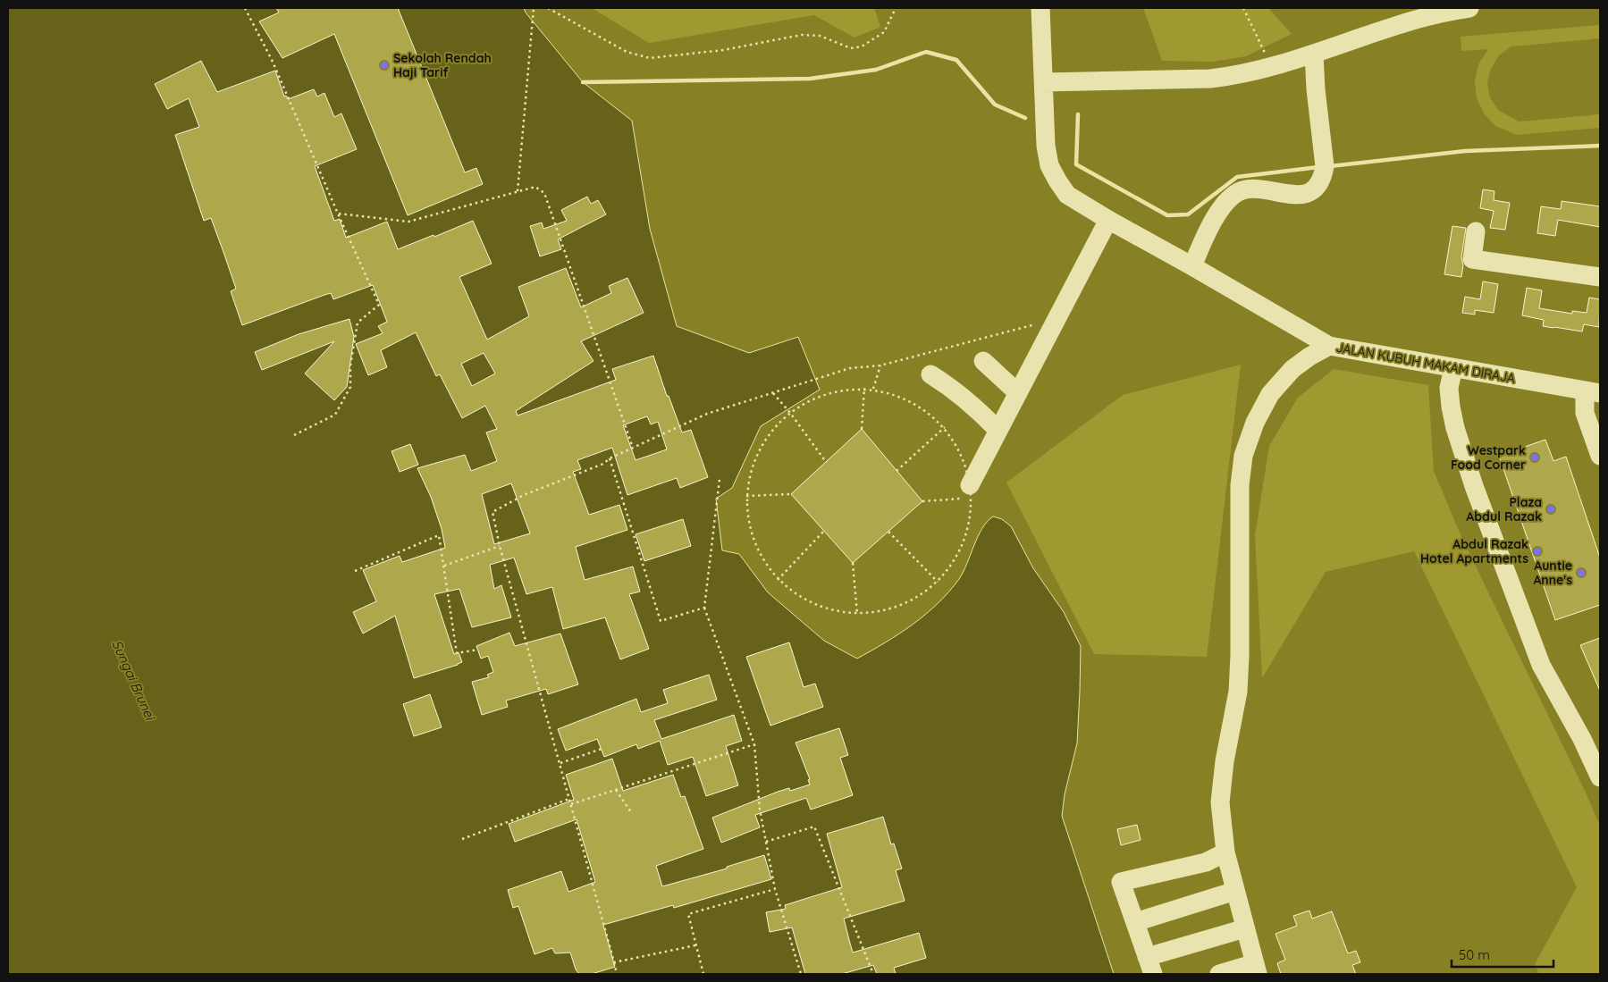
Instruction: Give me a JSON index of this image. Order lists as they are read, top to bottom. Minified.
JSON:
{"streets":{"street":["JALAN KUBUH MAKAM DIRAJA"]},"water":["Sungai Brunei"],"places":["Sekolah Rendah Haji Tarif","Westpark Food Corner","Plaza Abdul Razak","Abdul Razak Hotel Apartments","Auntie Anne's"],"scale_bar":"50 m"}
